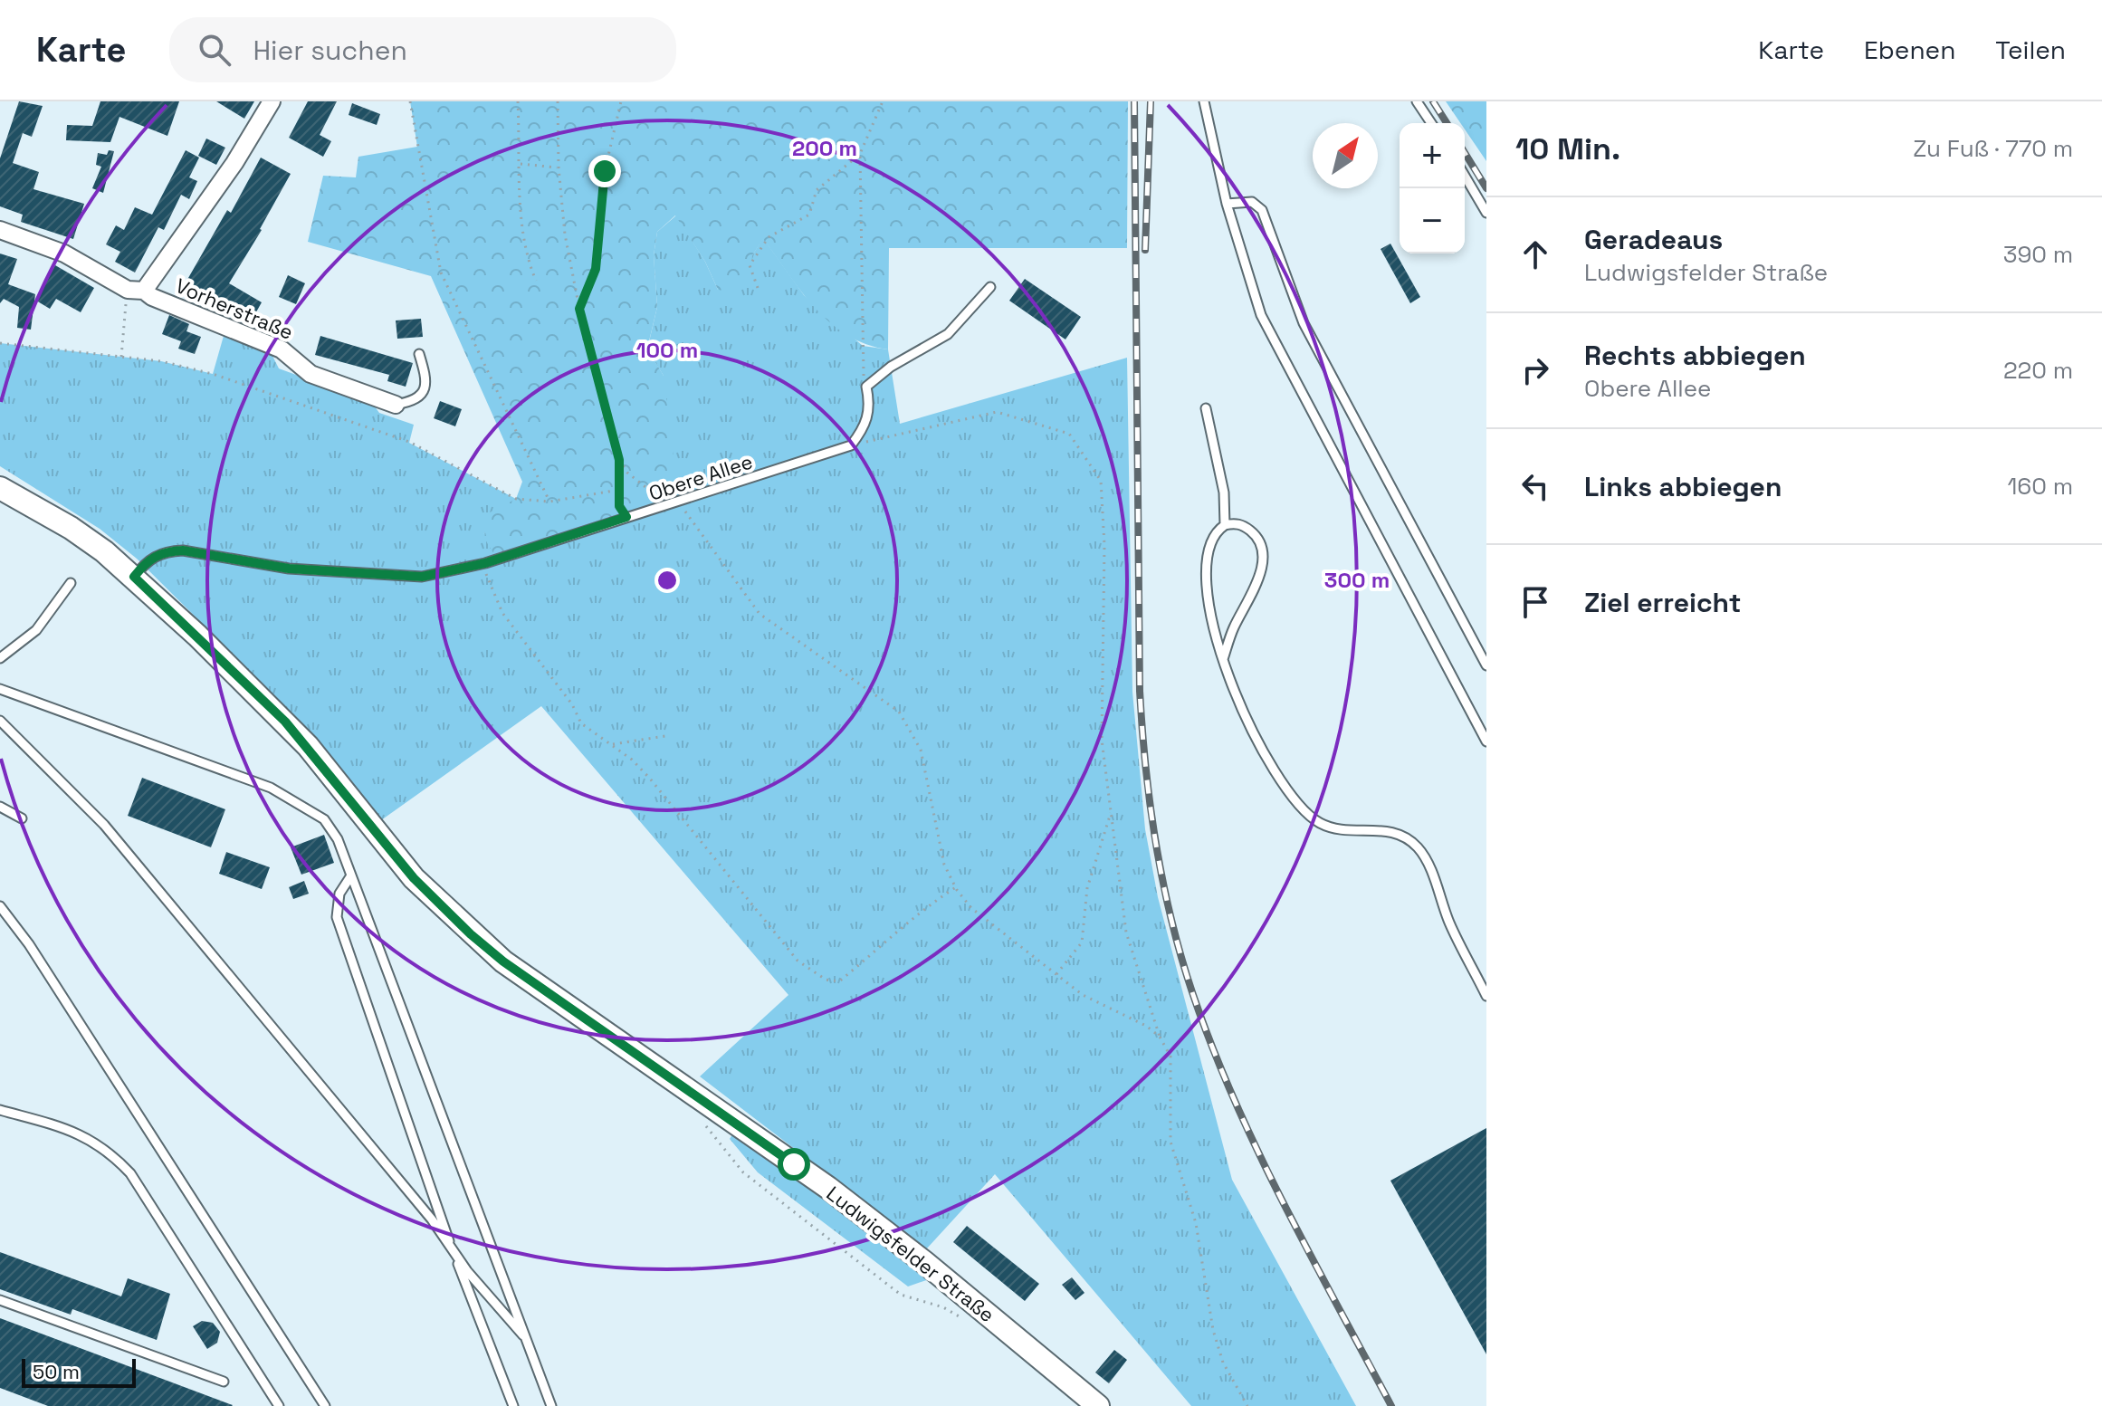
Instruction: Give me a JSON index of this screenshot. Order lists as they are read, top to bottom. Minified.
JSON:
{"streets":{"street":["Vorherstraße","Ludwigsfelder Straße"],"lane":["Obere Allee"]},"crossings":[["Obere Allee","Ludwigsfelder Straße"]],"scale_bar":"50 m","north":"top right","page":{"header":"Karte","search":"Hier suchen","nav":["Karte","Ebenen","Teilen"],"heading":["10 Min.","Zu Fuß · 770 m"],"map_buttons":["+","−"],"list":[["Geradeaus","Ludwigsfelder Straße","390 m"],["Rechts abbiegen","Obere Allee","220 m"],["Links abbiegen","160 m"],"Ziel erreicht"],"scale":"50 m"},"rings":["200 m","100 m","300 m"]}
